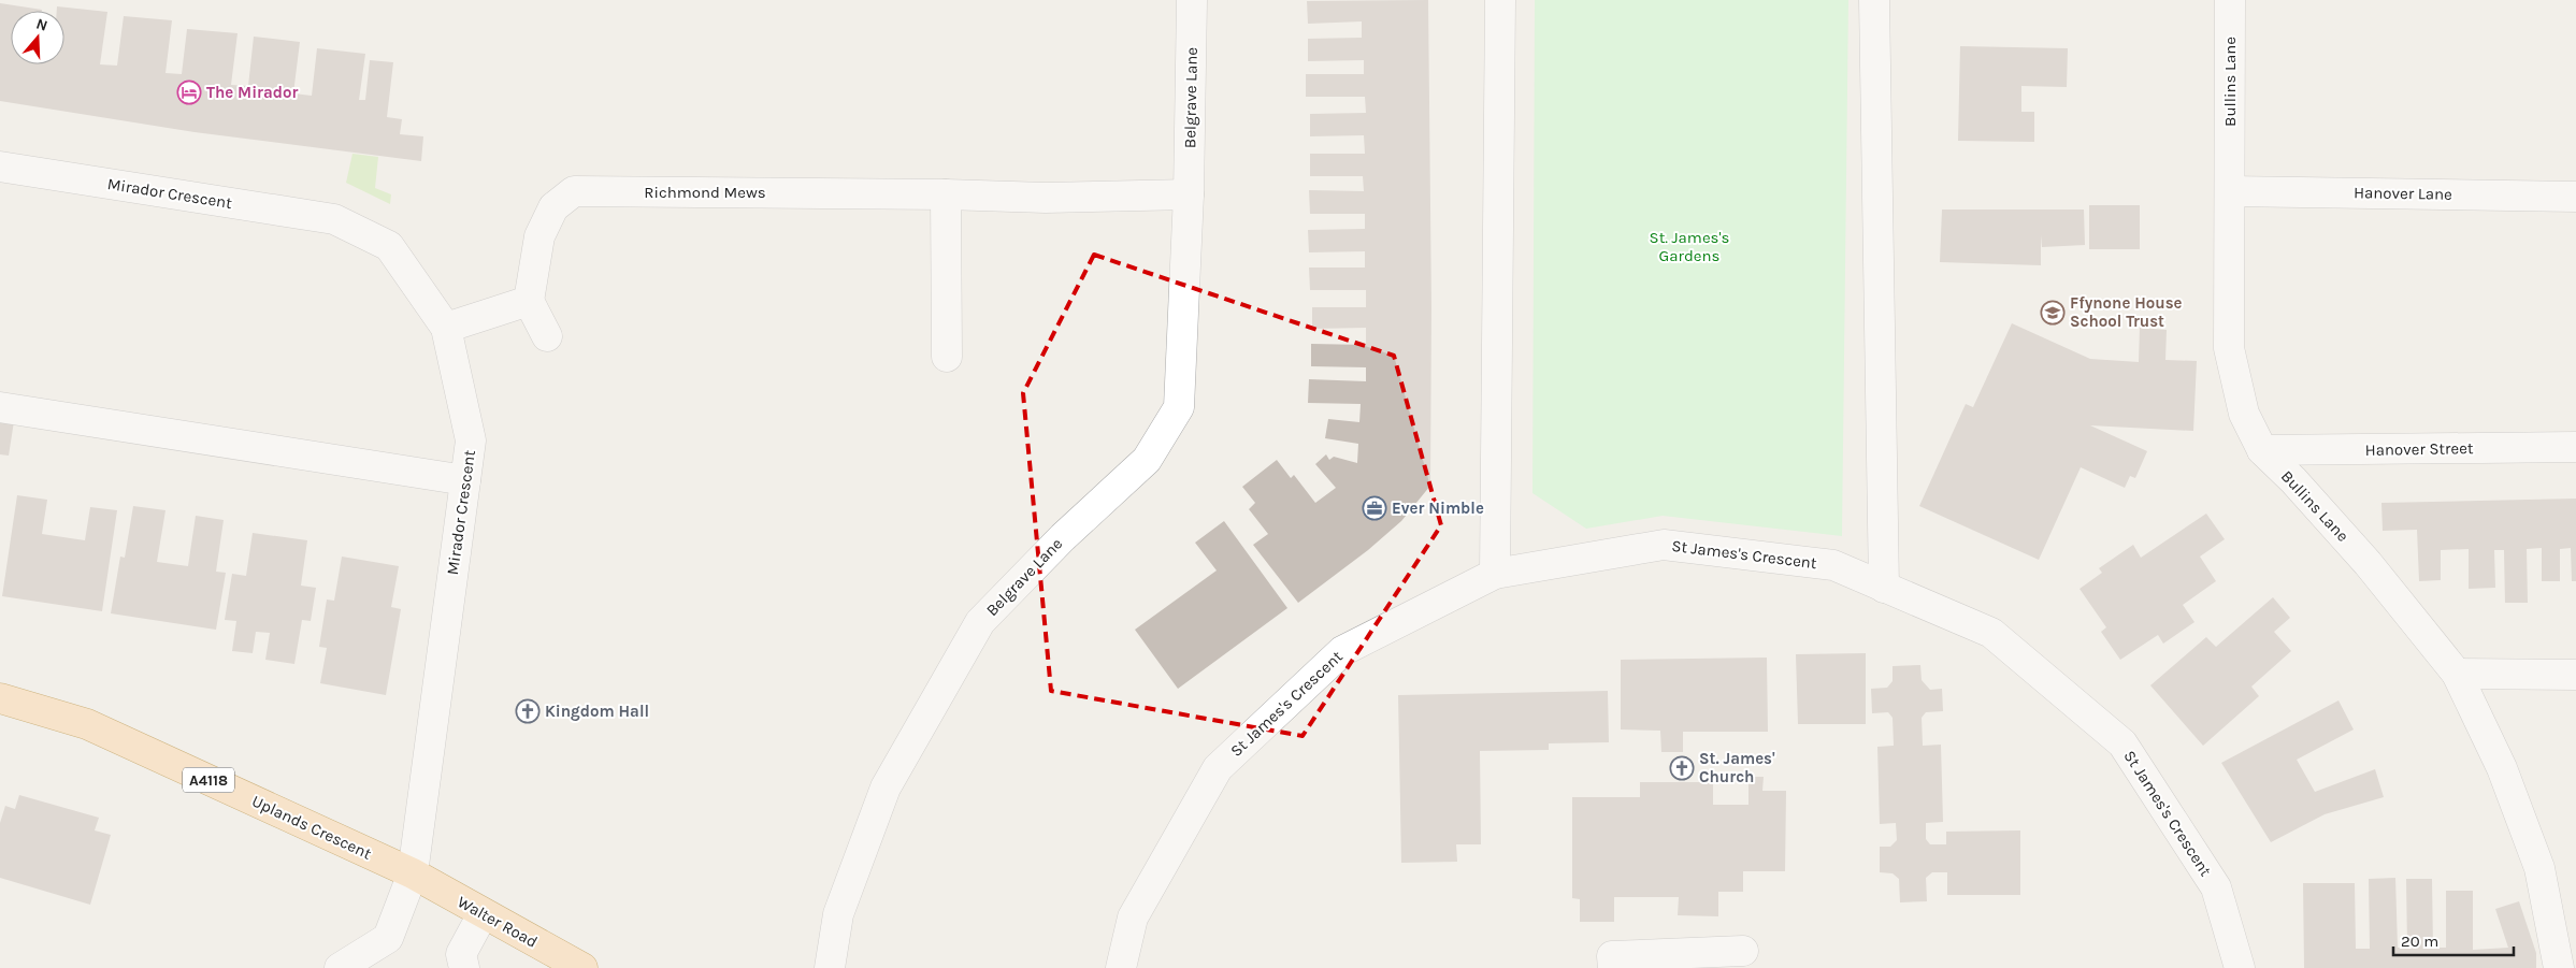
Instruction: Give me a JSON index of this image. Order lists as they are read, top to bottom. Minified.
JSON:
{"streets":{"main road":["A4118","Uplands Crescent","Walter Road"],"street":["Bullins Lane","Belgrave Lane","Richmond Mews","Mirador Crescent","Hanover Lane","Hanover Street","St James's Crescent"]},"crossings":[["Bullins Lane","Hanover Lane"],["Bullins Lane","Hanover Street"],["Belgrave Lane","Richmond Mews"],["Mirador Crescent","Uplands Crescent"],["Mirador Crescent","Walter Road"],["Uplands Crescent","Walter Road"]],"parks":["St. James's Gardens"],"places":{"hotel":["The Mirador"],"school or university":["Ffynone House School Trust"],"office":["Ever Nimble"],"church":["Kingdom Hall","St. James' Church"]},"scale_bar":"20 m","north":"top"}
